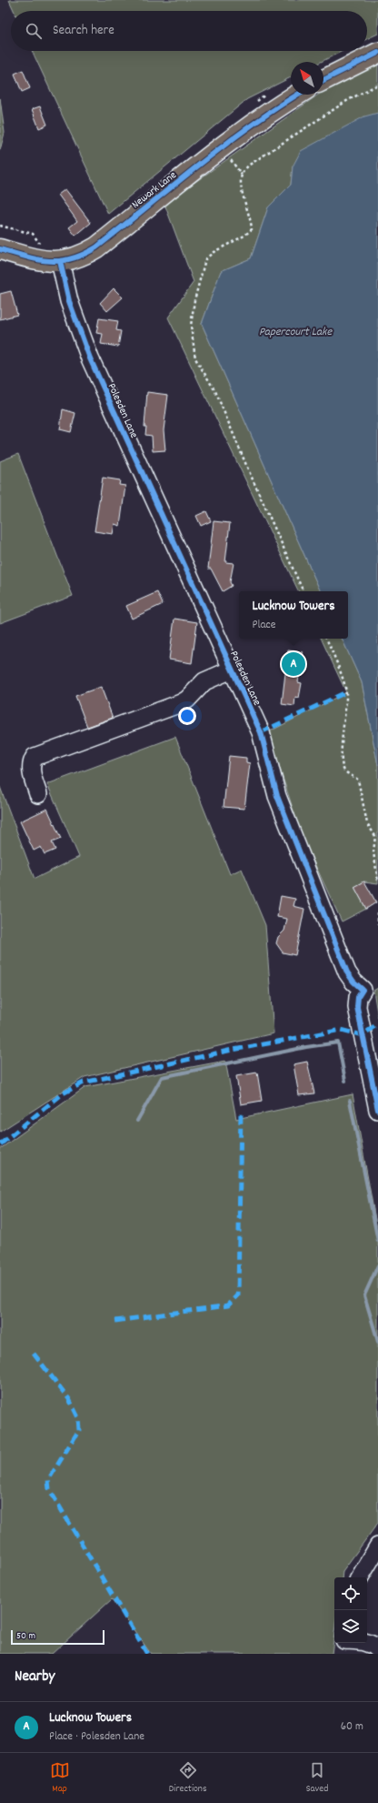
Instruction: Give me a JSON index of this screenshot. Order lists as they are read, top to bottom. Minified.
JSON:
{"streets":{"main road":["Newark Lane"],"street":["Polesden Lane"]},"crossings":[["Newark Lane","Polesden Lane"]],"water":["Papercourt Lake"],"scale_bar":"50 m","north":"top left","page":{"search":"Search here","popup":["Lucknow Towers","Place"],"pins":"A","scale":"50 m","heading":"Nearby","list":[{"mark":"A","name":"Lucknow Towers","note":"Place · Polesden Lane","value":"60 m"}],"nav":["Map","Directions","Saved"]}}
